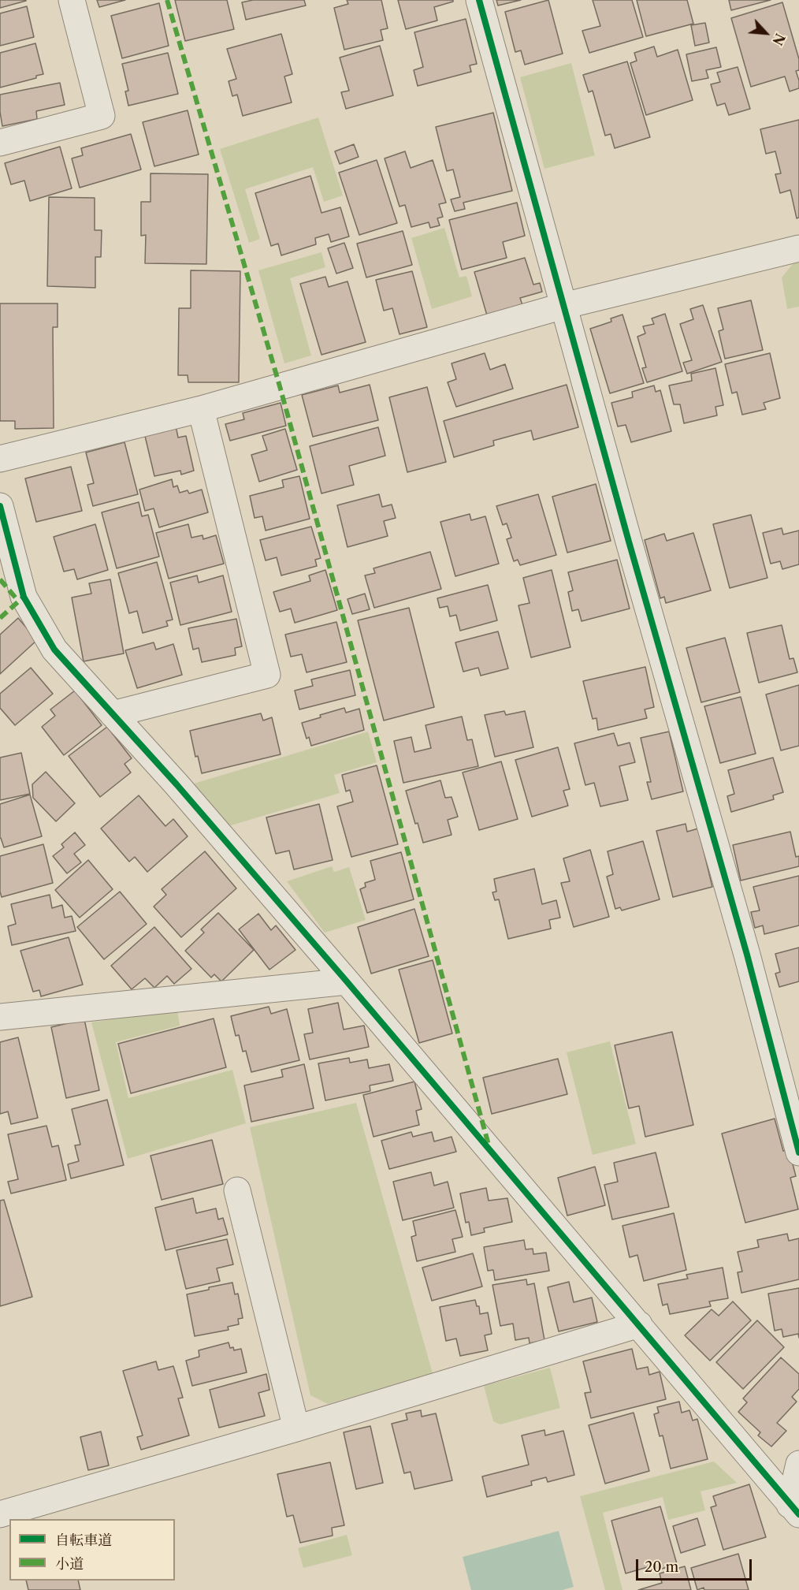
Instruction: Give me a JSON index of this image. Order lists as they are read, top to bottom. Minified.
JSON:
{"legend":["自転車道","小道"],"scale_bar":"20 m","north":"bottom right"}
